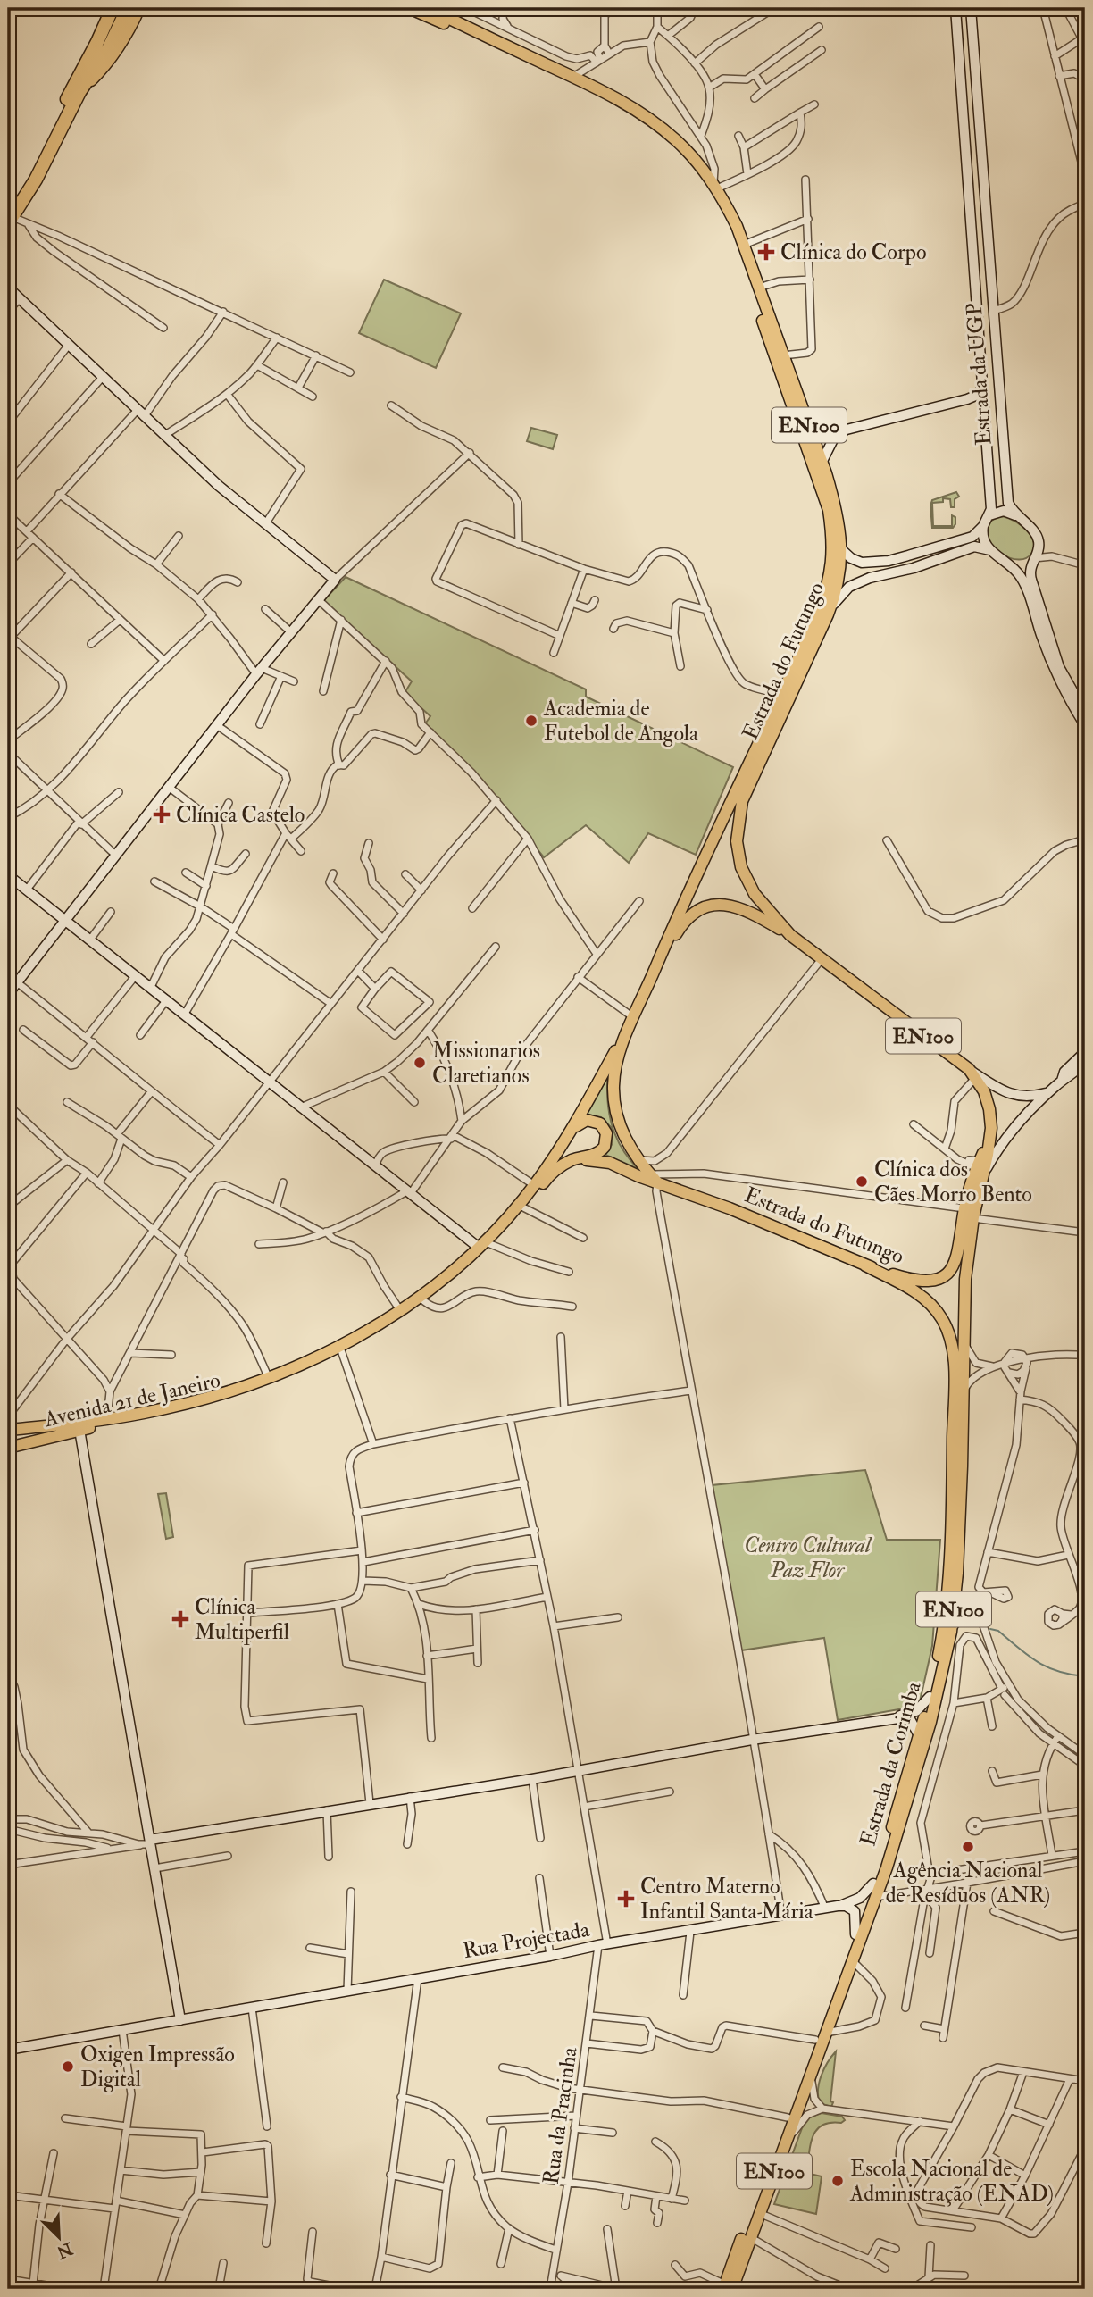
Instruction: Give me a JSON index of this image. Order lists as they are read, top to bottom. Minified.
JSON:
{"streets":{"main road":["Estrada da UGP","EN100","Estrada do Futungo","Avenida 21 de Janeiro","Estrada da Corimba","Rua Projectada"],"street":["Rua da Pracinha"]},"crossings":[["Estrada do Futungo","Avenida 21 de Janeiro"],["Estrada do Futungo","Estrada da Corimba"],["Estrada da Corimba","Rua Projectada"],["Rua Projectada","Rua da Pracinha"]],"parks":["Centro Cultural Paz Flor"],"places":{"health":["Clínica do Corpo","Clínica Castelo","Clínica Multiperfil","Centro Materno Infantil Santa Mária"],"other":["Academia de Futebol de Angola","Missionarios Claretianos","Clínica dos Cães Morro Bento","Agência Nacional de Resíduos (ANR)","Oxigen Impressão Digital","Escola Nacional de Administração (ENAD)"]},"north":"bottom right"}
